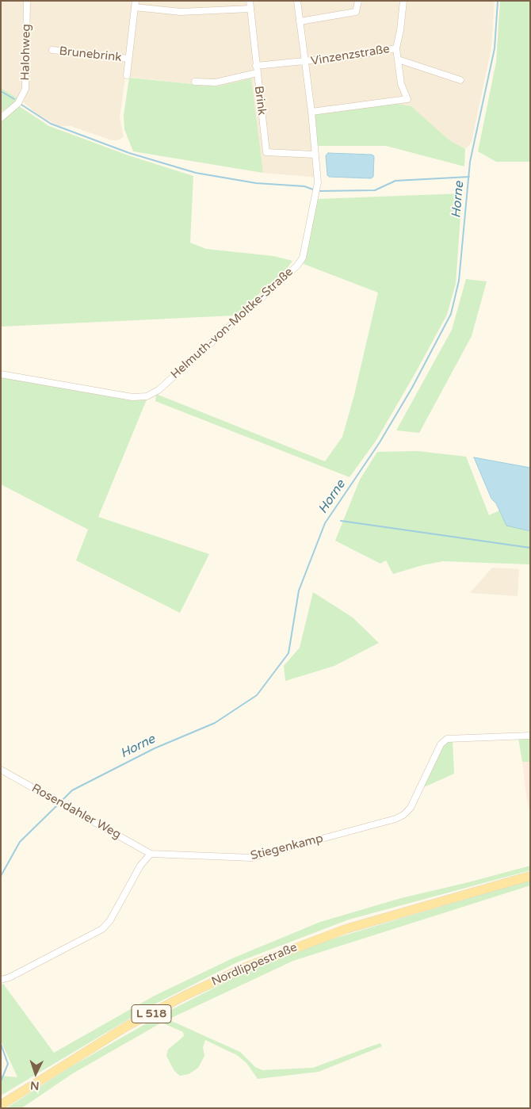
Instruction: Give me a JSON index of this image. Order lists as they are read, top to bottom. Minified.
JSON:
{"streets":{"main road":["Nordlippestraße","L 518"],"street":["Halohweg","Brunebrink","Vinzenzstraße","Brink","Helmuth-von-Moltke-Straße","Rosendahler Weg","Stiegenkamp"]},"crossings":[["Vinzenzstraße","Brink"],["Vinzenzstraße","Helmuth-von-Moltke-Straße"],["Brink","Helmuth-von-Moltke-Straße"],["Rosendahler Weg","Stiegenkamp"]],"water":["Horne"],"north":"bottom"}
